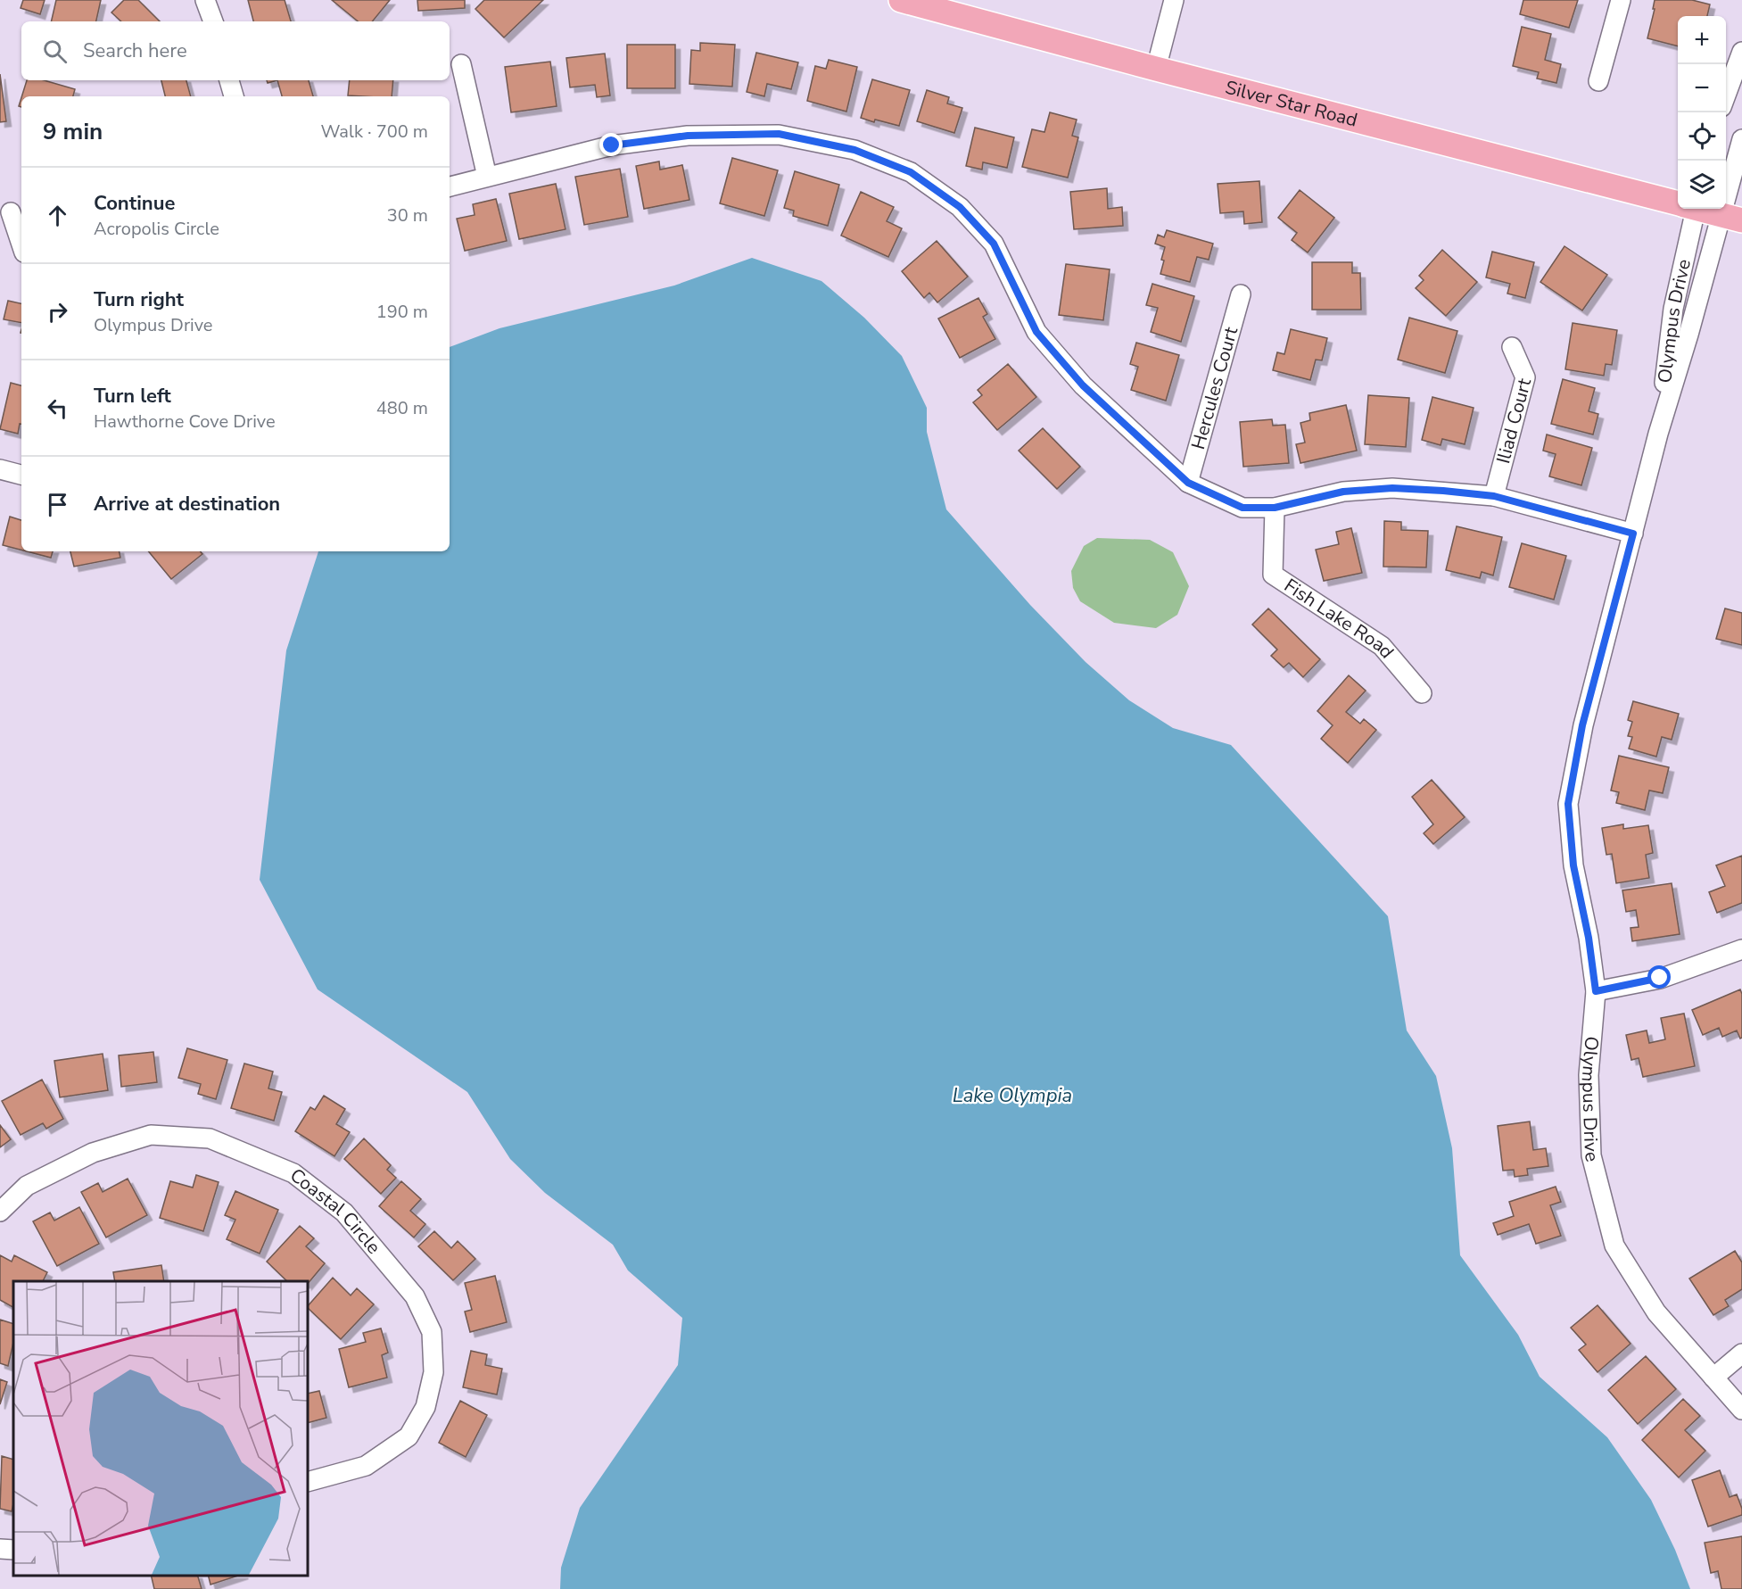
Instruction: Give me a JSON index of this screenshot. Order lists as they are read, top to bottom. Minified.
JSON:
{"streets":{"main road":["Silver Star Road"],"street":["Olympus Drive","Hercules Court","Iliad Court","Fish Lake Road","Coastal Circle"]},"crossings":[["Silver Star Road","Olympus Drive"]],"water":["Lake Olympia"],"page":{"map_buttons":["+","−"],"search":"Search here","heading":["9 min","Walk · 700 m"],"list":[["Continue","Acropolis Circle","30 m"],["Turn right","Olympus Drive","190 m"],["Turn left","Hawthorne Cove Drive","480 m"],"Arrive at destination"]}}
